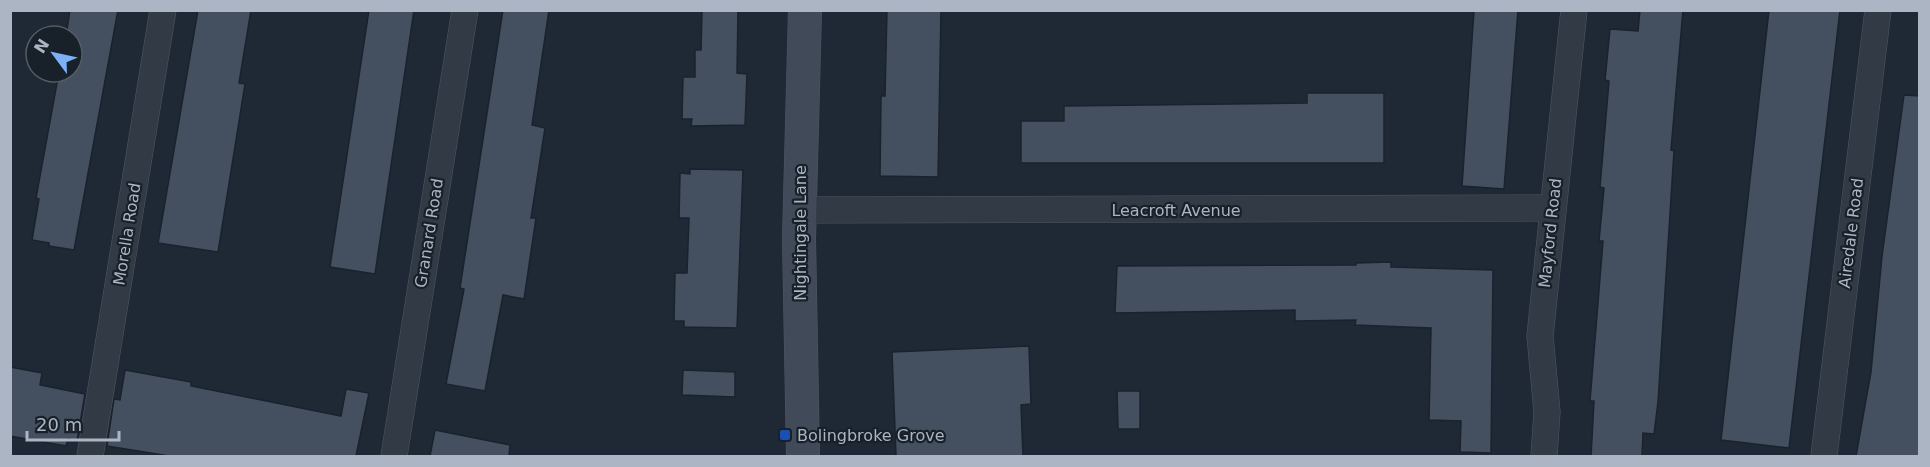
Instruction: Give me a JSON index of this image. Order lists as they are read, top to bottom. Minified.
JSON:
{"streets":{"main road":["Nightingale Lane"],"street":["Leacroft Avenue","Granard Road","Mayford Road","Airedale Road","Morella Road"]},"crossings":[["Leacroft Avenue","Nightingale Lane"],["Leacroft Avenue","Mayford Road"]],"places":{"transit":["Bolingbroke Grove"]},"scale_bar":"20 m","north":"top left"}
